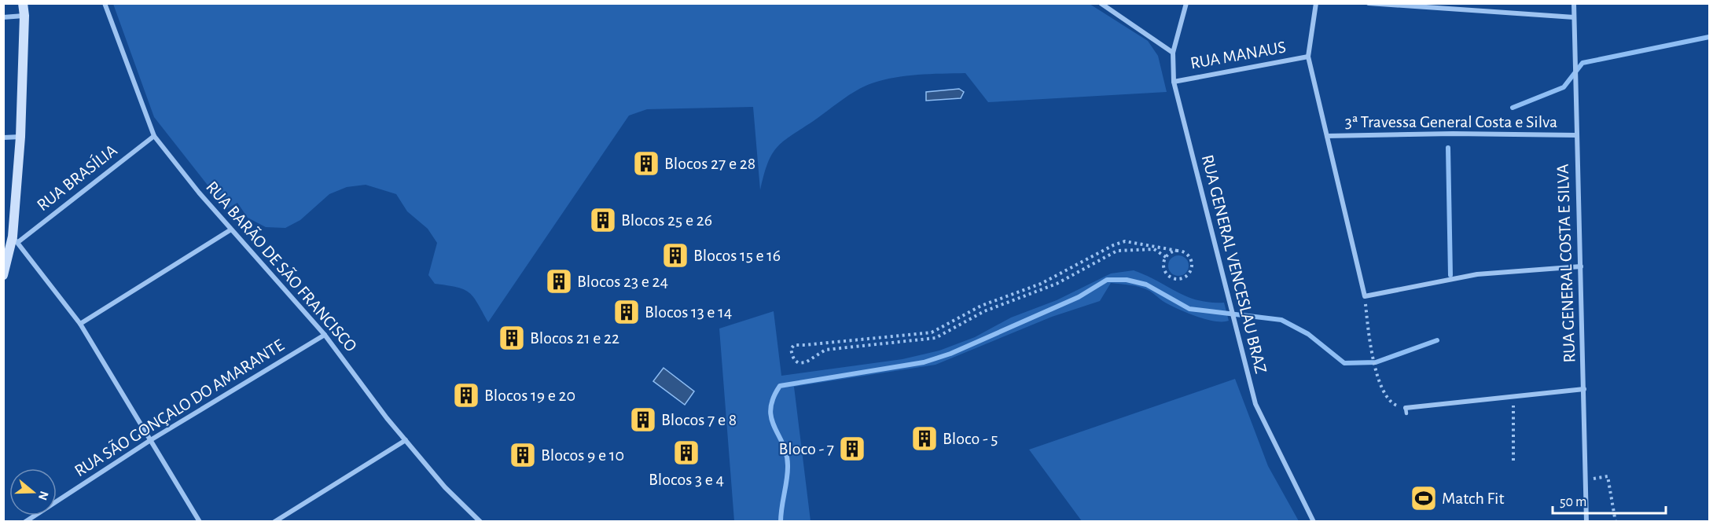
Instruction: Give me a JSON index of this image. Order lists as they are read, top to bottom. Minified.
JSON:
{"streets":{"street":["RUA MANAUS","3ª Travessa General Costa e Silva","RUA BRASÍLIA","RUA GENERAL COSTA E SILVA","RUA GENERAL VENCESLAU BRAZ","RUA BARÃO DE SÃO FRANCISCO","RUA SÃO GONÇALO DO AMARANTE"]},"crossings":[["RUA MANAUS","RUA GENERAL VENCESLAU BRAZ"],["3ª Travessa General Costa e Silva","RUA GENERAL COSTA E SILVA"],["RUA BRASÍLIA","RUA BARÃO DE SÃO FRANCISCO"],["RUA BARÃO DE SÃO FRANCISCO","RUA SÃO GONÇALO DO AMARANTE"]],"places":{"building":["Blocos 27 e 28","Blocos 25 e 26","Blocos 15 e 16","Blocos 23 e 24","Blocos 13 e 14","Blocos 21 e 22","Blocos 19 e 20","Blocos 7 e 8","Bloco - 5","Bloco - 7","Blocos 3 e 4","Blocos 9 e 10"],"sports":["Match Fit"]},"scale_bar":"50 m","north":"right"}
